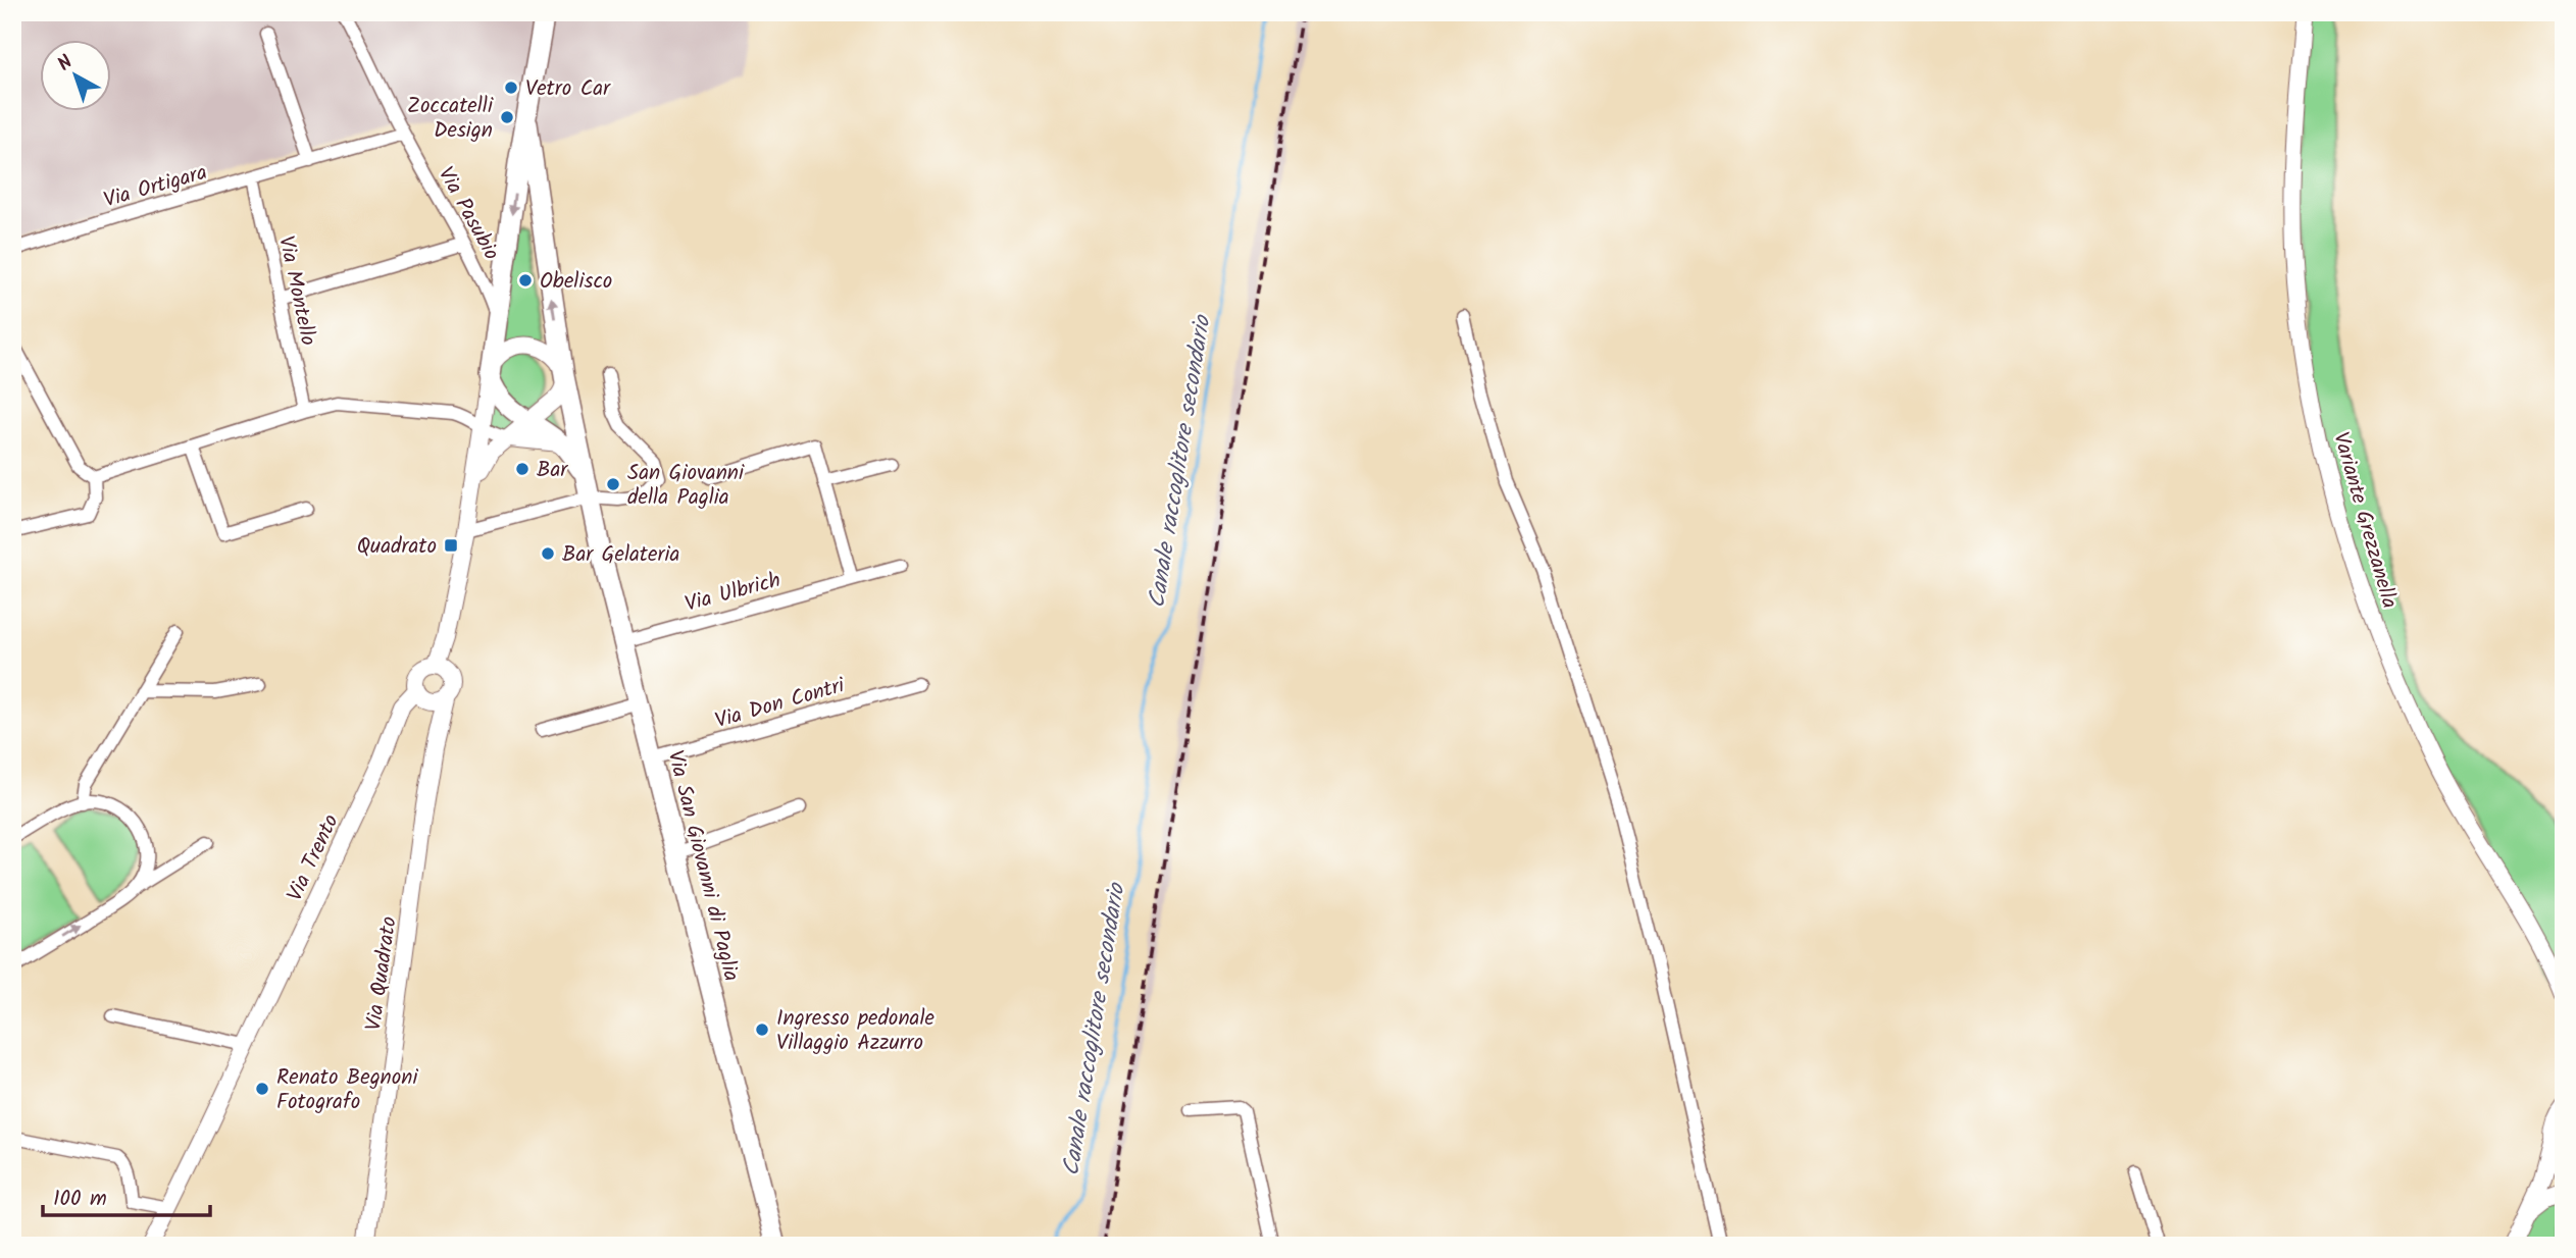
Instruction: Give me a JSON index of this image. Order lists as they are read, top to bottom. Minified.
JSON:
{"streets":{"main road":["Via San Giovanni di Paglia"],"street":["Via Ortigara","Via Pasubio","Via Montello","Variante Grezzanella","Via Ulbrich","Via Don Contri","Via Trento","Via Quadrato"]},"crossings":[["Via Ortigara","Via Pasubio"],["Via Ortigara","Via Montello"],["Via Ulbrich","Via San Giovanni di Paglia"],["Via Don Contri","Via San Giovanni di Paglia"],["Via Trento","Via Quadrato"]],"water":["Canale raccoglitore secondario"],"places":{"other":["Vetro Car","Zoccatelli Design","Obelisco","Bar","San Giovanni della Paglia","Bar Gelateria","Ingresso pedonale Villaggio Azzurro","Renato Begnoni Fotografo"],"transit":["Quadrato"]},"scale_bar":"100 m","north":"top left"}
